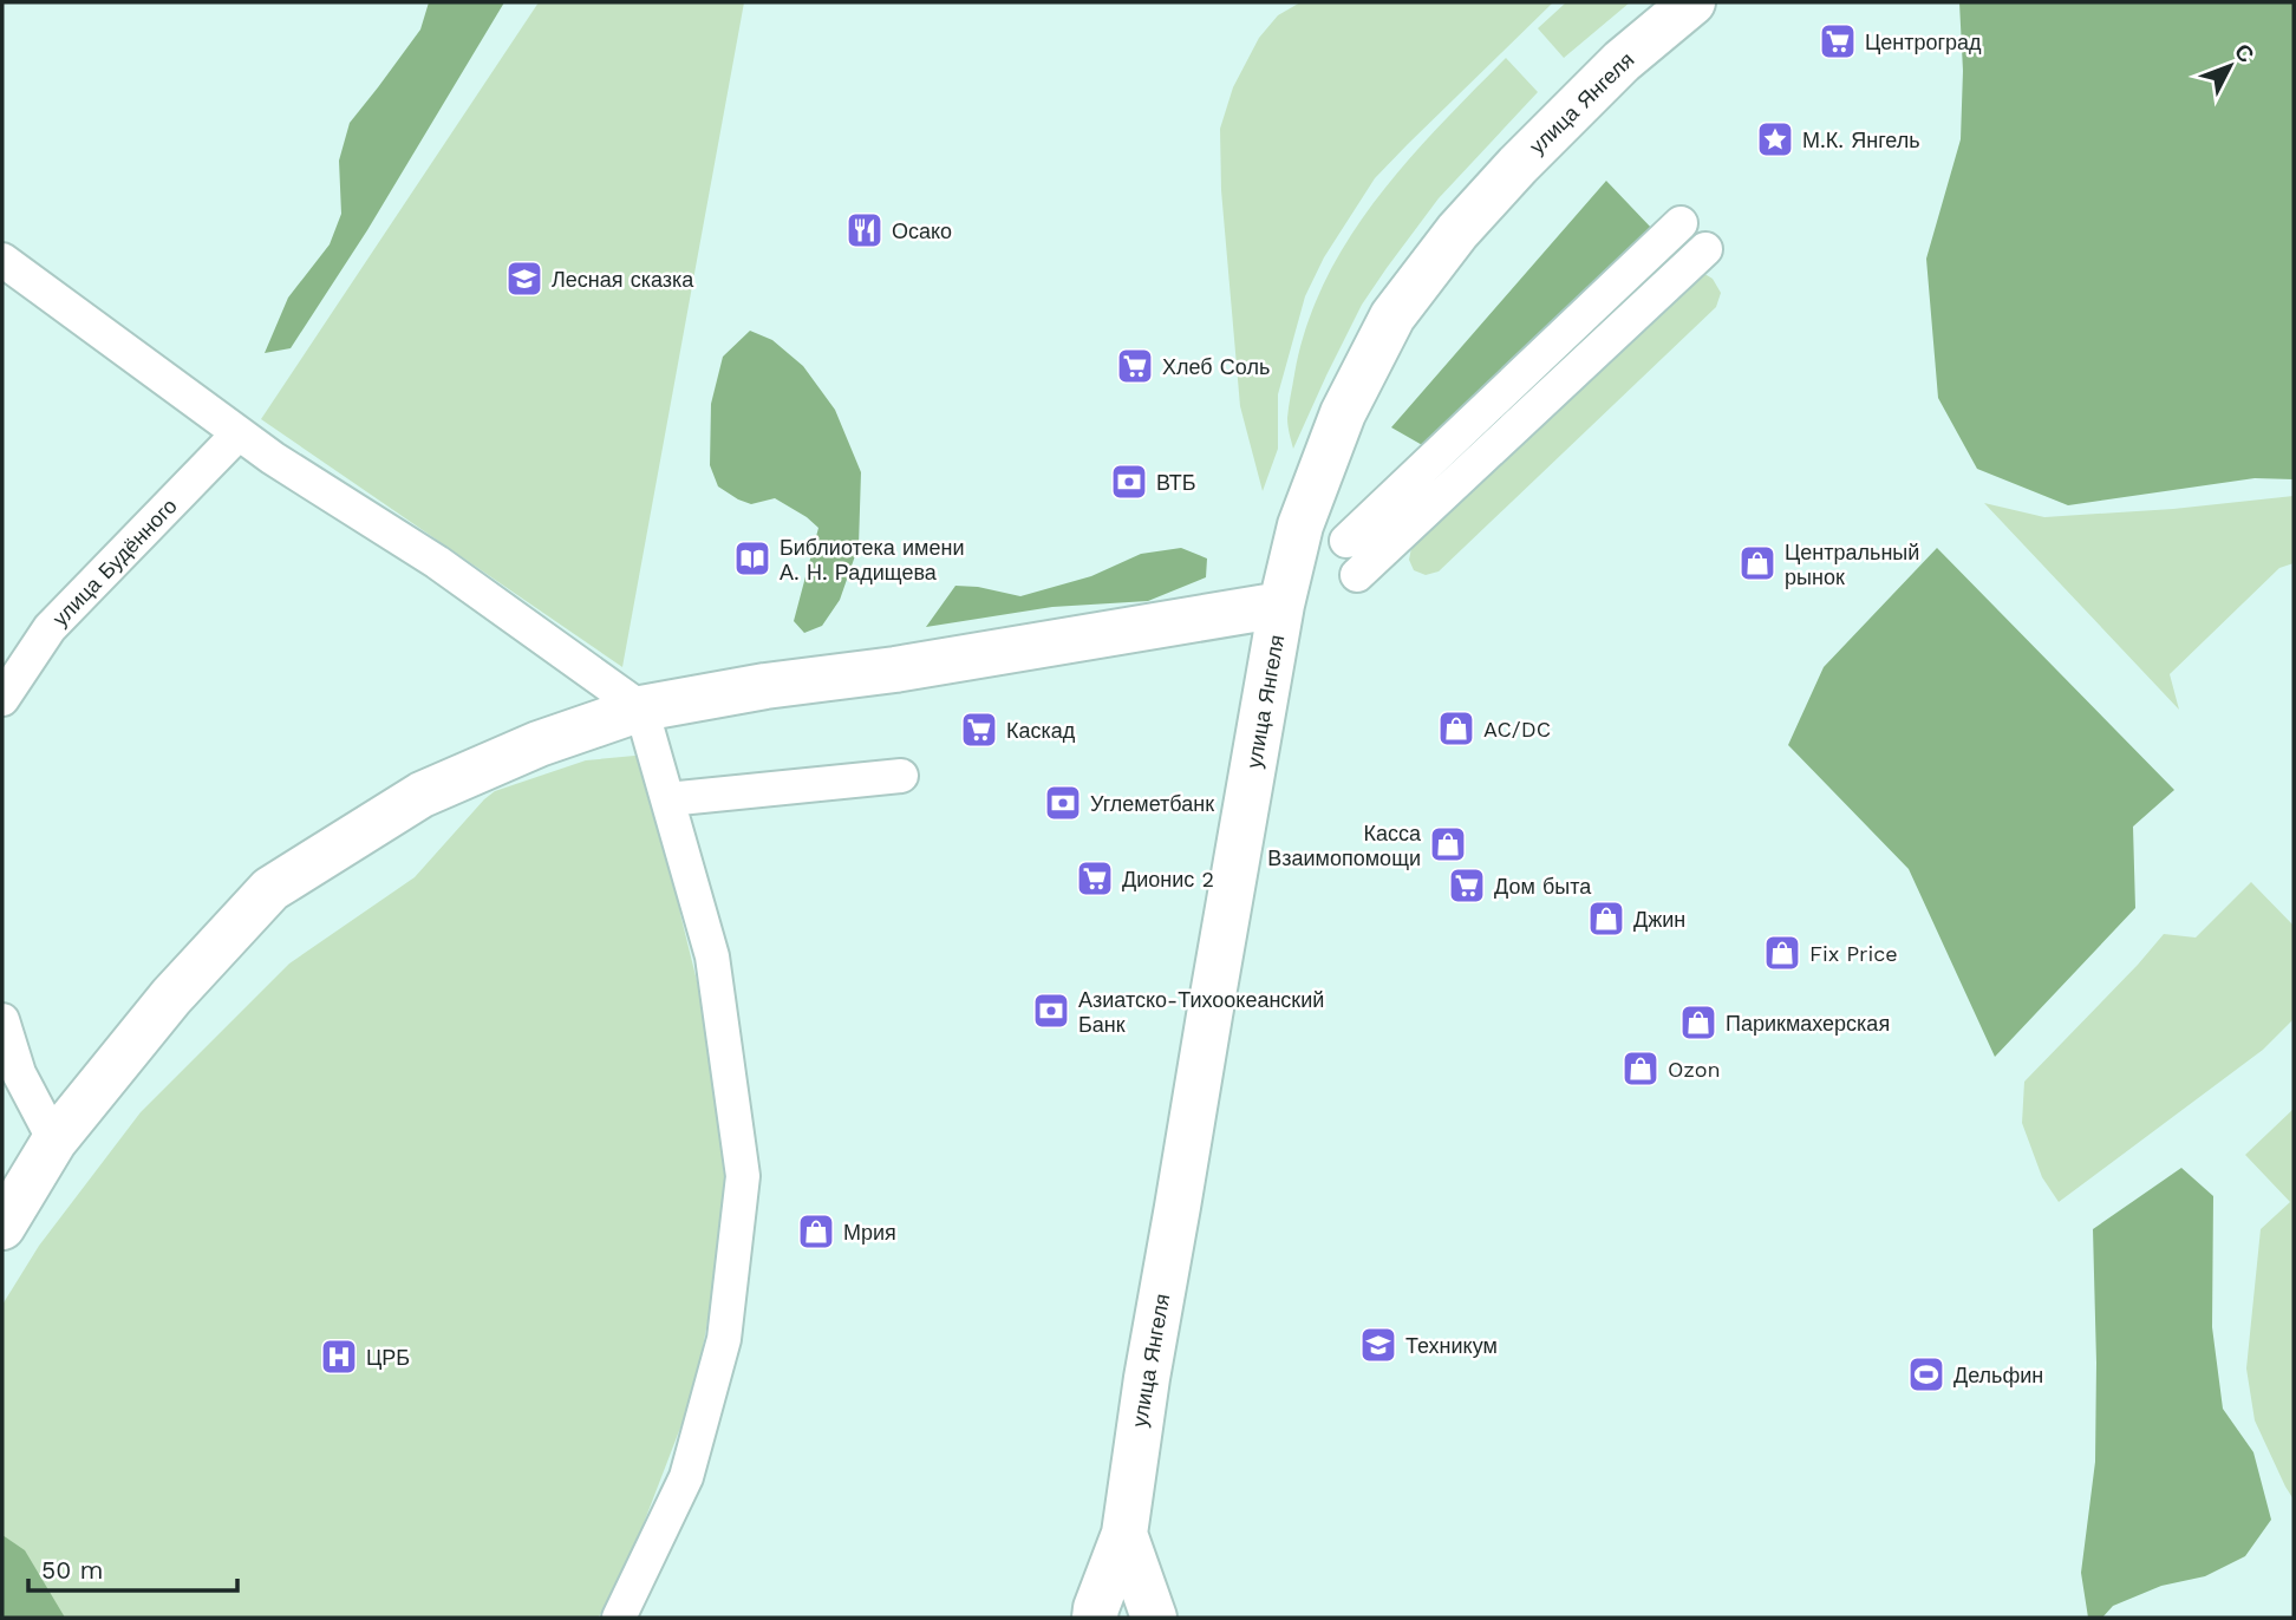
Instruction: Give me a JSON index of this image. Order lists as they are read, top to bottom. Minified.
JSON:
{"streets":{"street":["улица Янгеля","улица Будённого"]},"places":{"supermarket":["Центроград","Хлеб Соль","Каскад","Дионис 2","Дом быта"],"place":["М.К. Янгель"],"restaurant":["Осако"],"school or university":["Лесная сказка","Техникум"],"bank":["ВТБ","Углеметбанк","Азиатско-Тихоокеанский Банк"],"library":["Библиотека имени А. Н. Радищева"],"shop":["Центральный рынок","AC/DC","Касса Взаимопомощи","Джин","Fix Price","Парикмахерская","Ozon","Мрия"],"hospital":["ЦРБ"],"sports":["Дельфин"]},"scale_bar":"50 m","north":"top right"}
